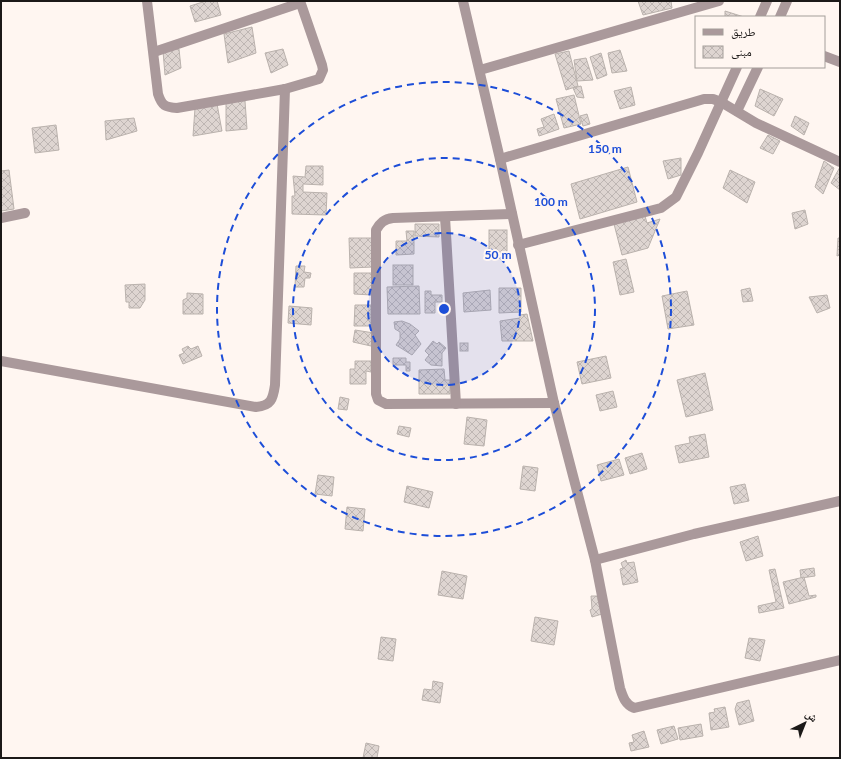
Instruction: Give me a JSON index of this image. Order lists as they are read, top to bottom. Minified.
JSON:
{"legend":["طريق","مبنى"],"north":"top right","rings":["150 m","100 m","50 m"]}
